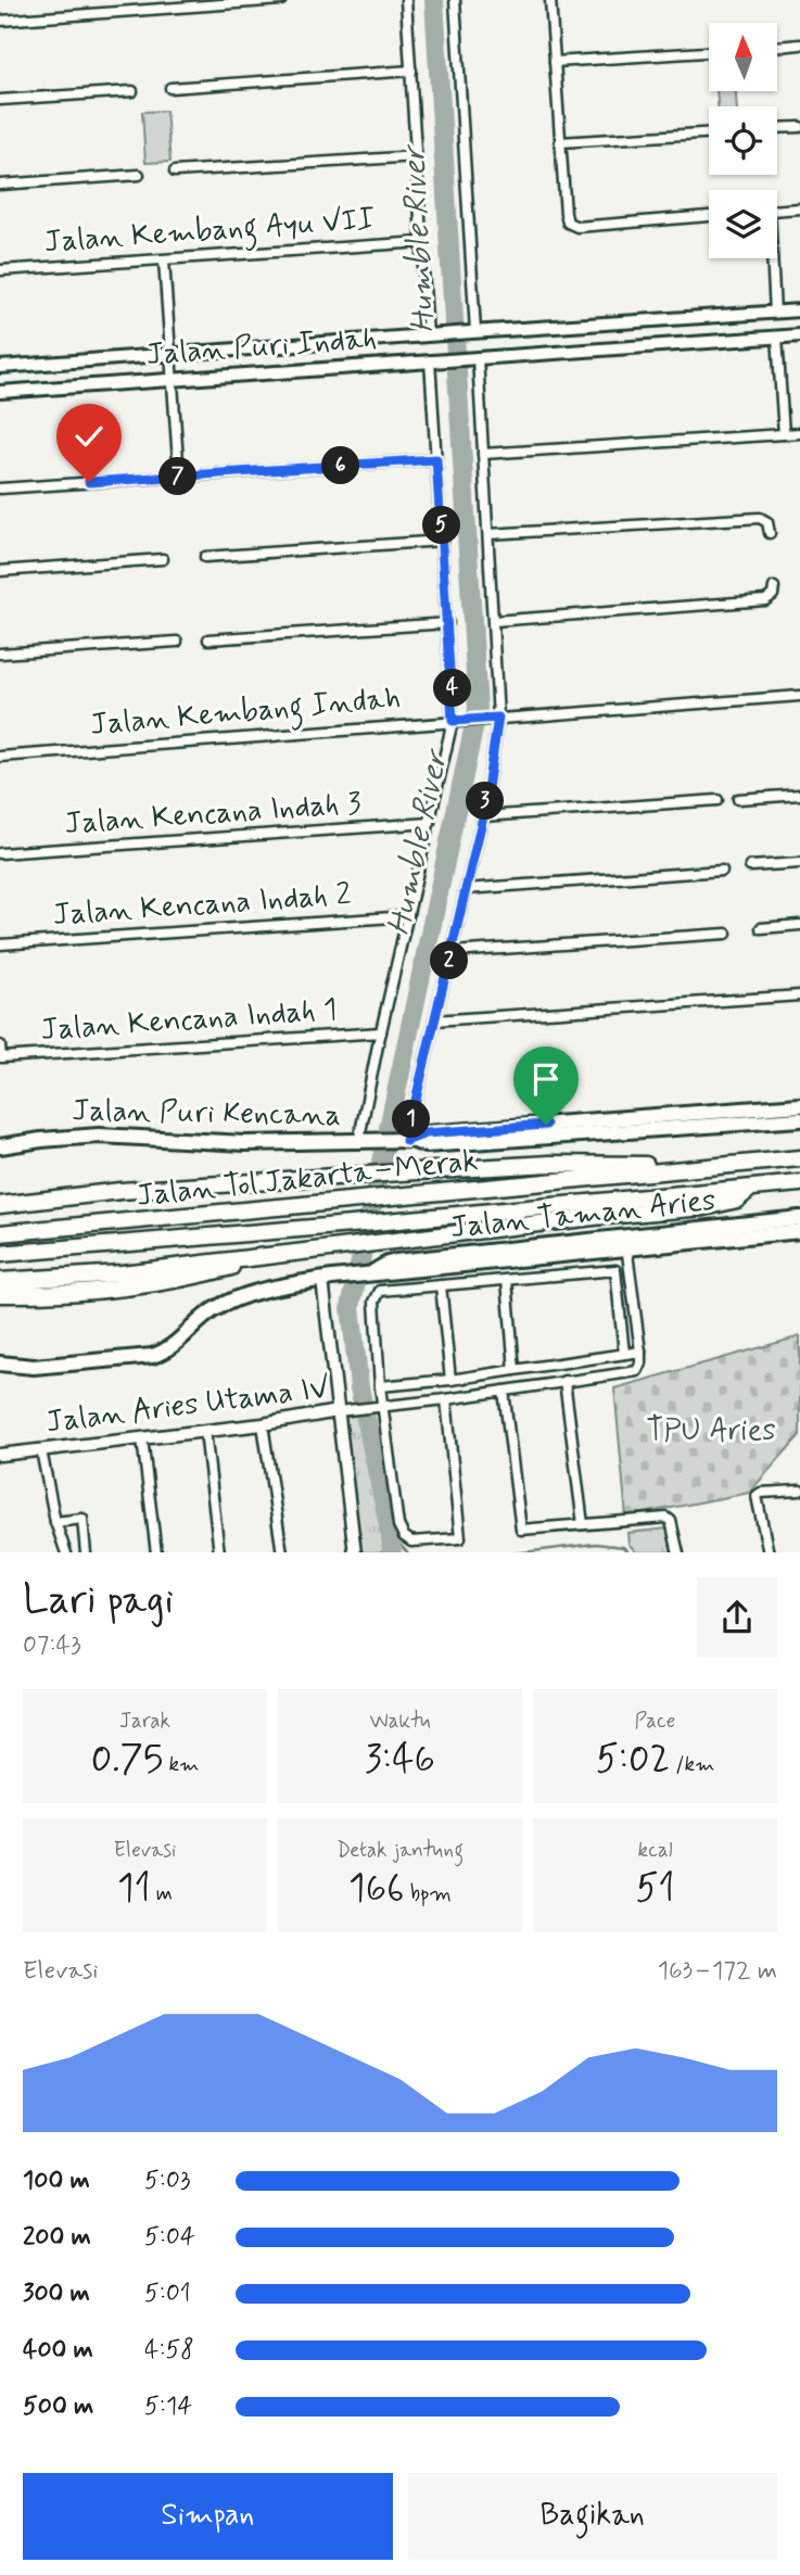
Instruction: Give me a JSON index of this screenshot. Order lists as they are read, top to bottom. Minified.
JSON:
{"streets":{"highway":["Jalan Tol Jakarta–Merak"],"main road":["Jalan Puri Indah","Jalan Puri Kencana","Jalan Taman Aries"],"street":["Jalan Kembang Ayu VII","Jalan Kembang Indah","Jalan Kencana Indah 3","Jalan Kencana Indah 2","Jalan Kencana Indah 1","Jalan Aries Utama IV"]},"water":["Humble River"],"parks":["TPU Aries"],"north":"top","page":{"pins":["6","7","5","4","3","2","1"],"heading":["Lari pagi","07:43"],"stats":[["Jarak","0.75 km"],["Waktu","3:46"],["Pace","5:02 /km"],["Elevasi","11 m"],["Detak jantung","166 bpm"],["kcal","51"]],"chart":["Elevasi","163–172 m"],"list":[{"name":"100 m","note":"5:03"},{"name":"200 m","note":"5:04"},{"name":"300 m","note":"5:01"},{"name":"400 m","note":"4:58"},{"name":"500 m","note":"5:14"}],"buttons":["Simpan","Bagikan"]}}
